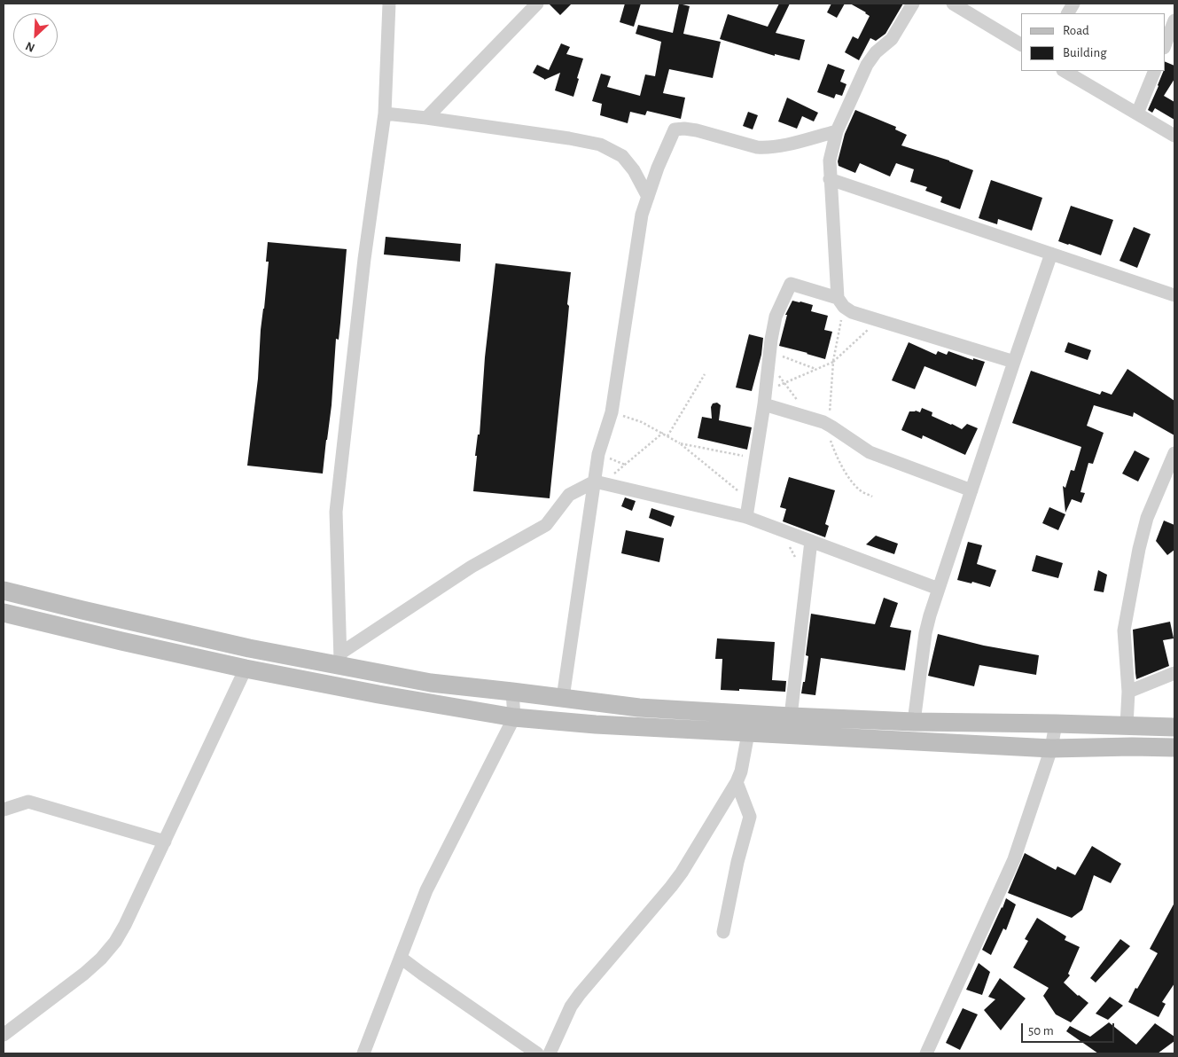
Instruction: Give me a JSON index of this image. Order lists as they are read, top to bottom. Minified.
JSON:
{"legend":["Road","Building"],"scale_bar":"50 m","north":"bottom left"}
